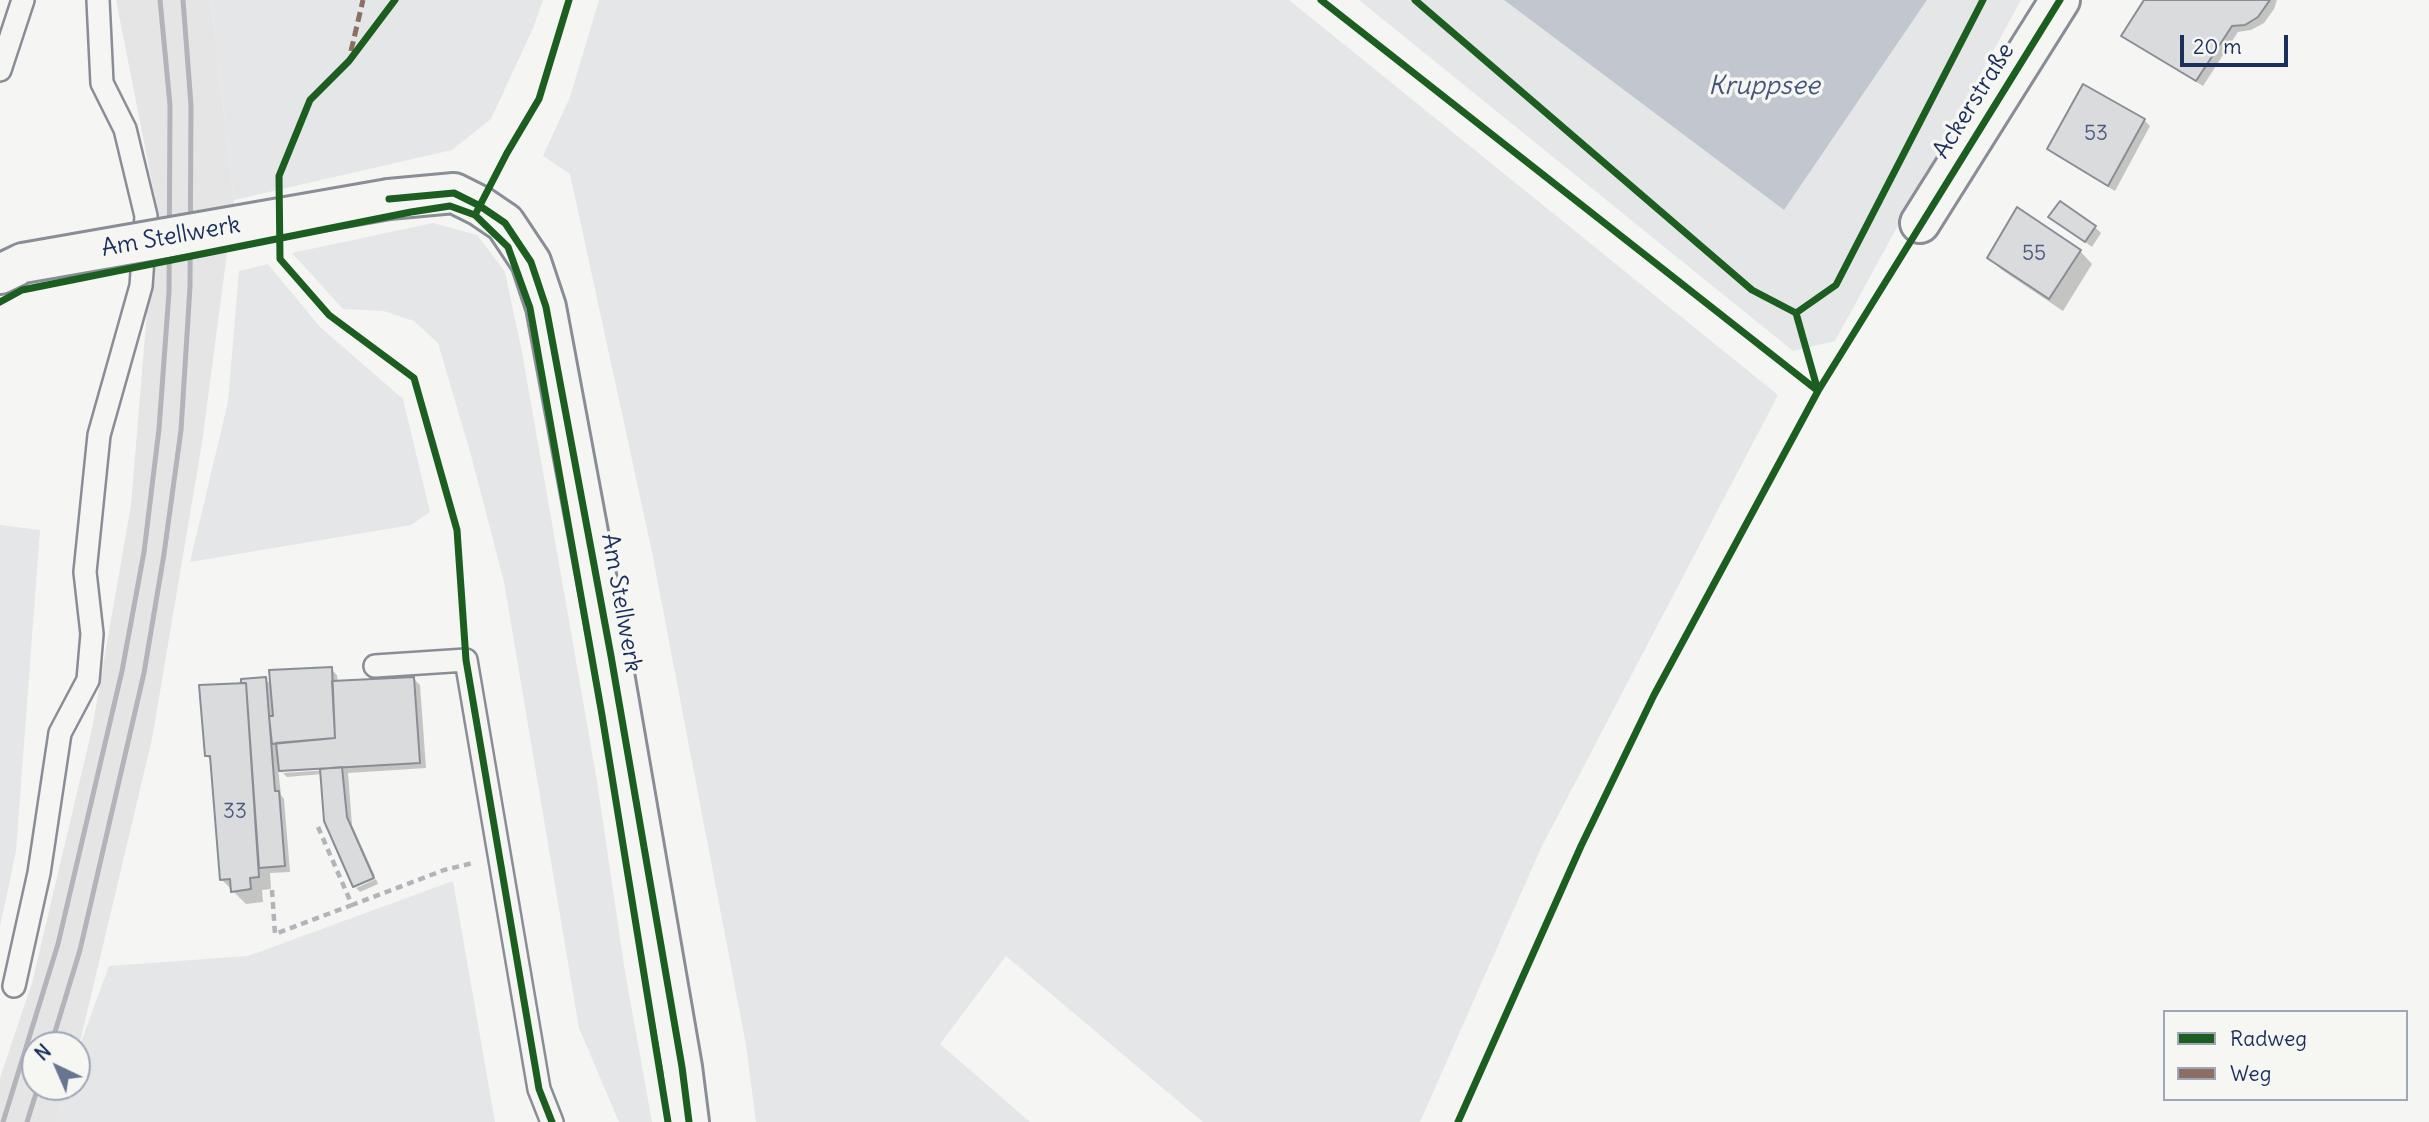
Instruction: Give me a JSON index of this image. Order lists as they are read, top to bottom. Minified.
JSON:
{"streets":{"street":["Ackerstraße","Am Stellwerk"]},"water":["Kruppsee"],"house_numbers":["53","55","33"],"legend":["Radweg","Weg"],"scale_bar":"20 m","north":"top left"}
